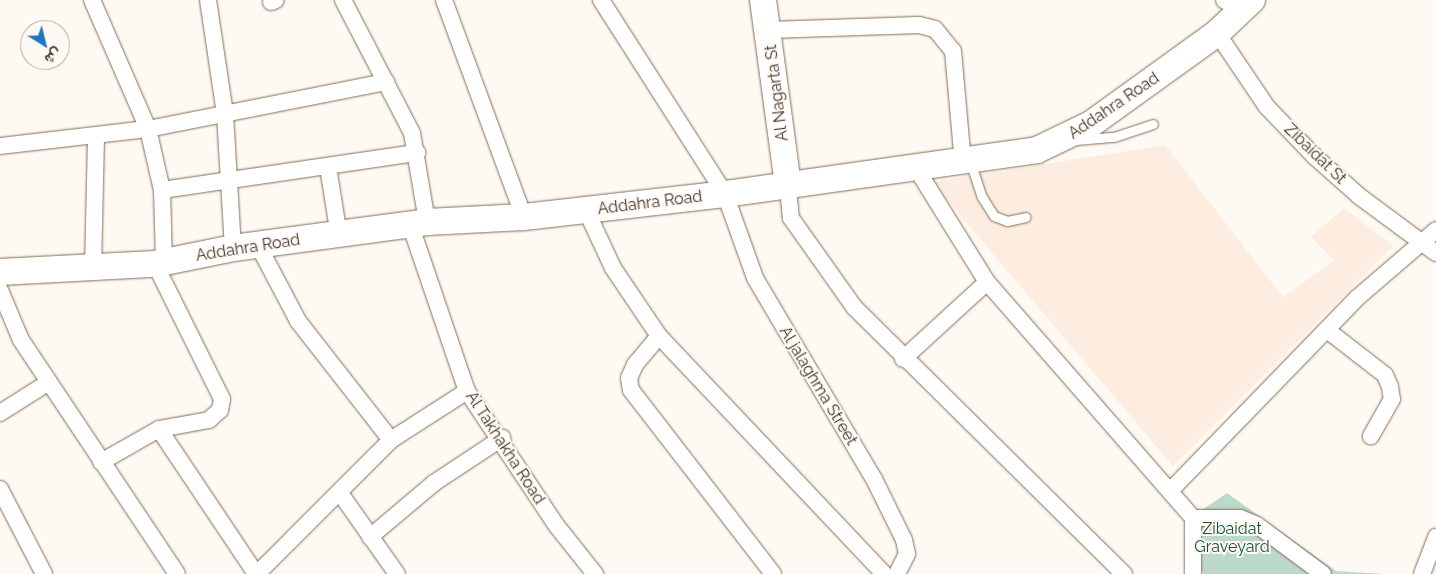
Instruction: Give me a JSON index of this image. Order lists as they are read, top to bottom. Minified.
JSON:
{"streets":{"main road":["Al Nagarta St","Addahra Road"],"street":["Zibaidat St","Al jalaghma Street","Al Takhakha Road"]},"crossings":[["Al Nagarta St","Addahra Road"],["Addahra Road","Zibaidat St"],["Addahra Road","Al jalaghma Street"],["Addahra Road","Al Takhakha Road"]],"parks":["Zibaidat Graveyard"],"north":"bottom right"}
